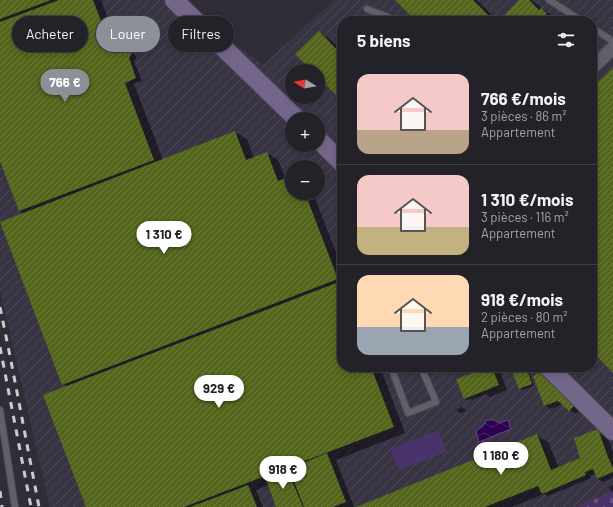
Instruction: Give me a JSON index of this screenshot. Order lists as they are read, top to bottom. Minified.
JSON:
{"north":"left","page":{"chip":["Acheter","Louer","Filtres"],"heading":"5 biens","map_buttons":["+","−"],"list":[{"name":"766 €/mois","note":"3 pièces · 86 m² · Appartement"},{"name":"1 310 €/mois","note":"3 pièces · 116 m² · Appartement"},{"name":"918 €/mois","note":"2 pièces · 80 m² · Appartement"}],"price":["766 €","1 310 €","929 €","1 180 €","918 €"]}}
